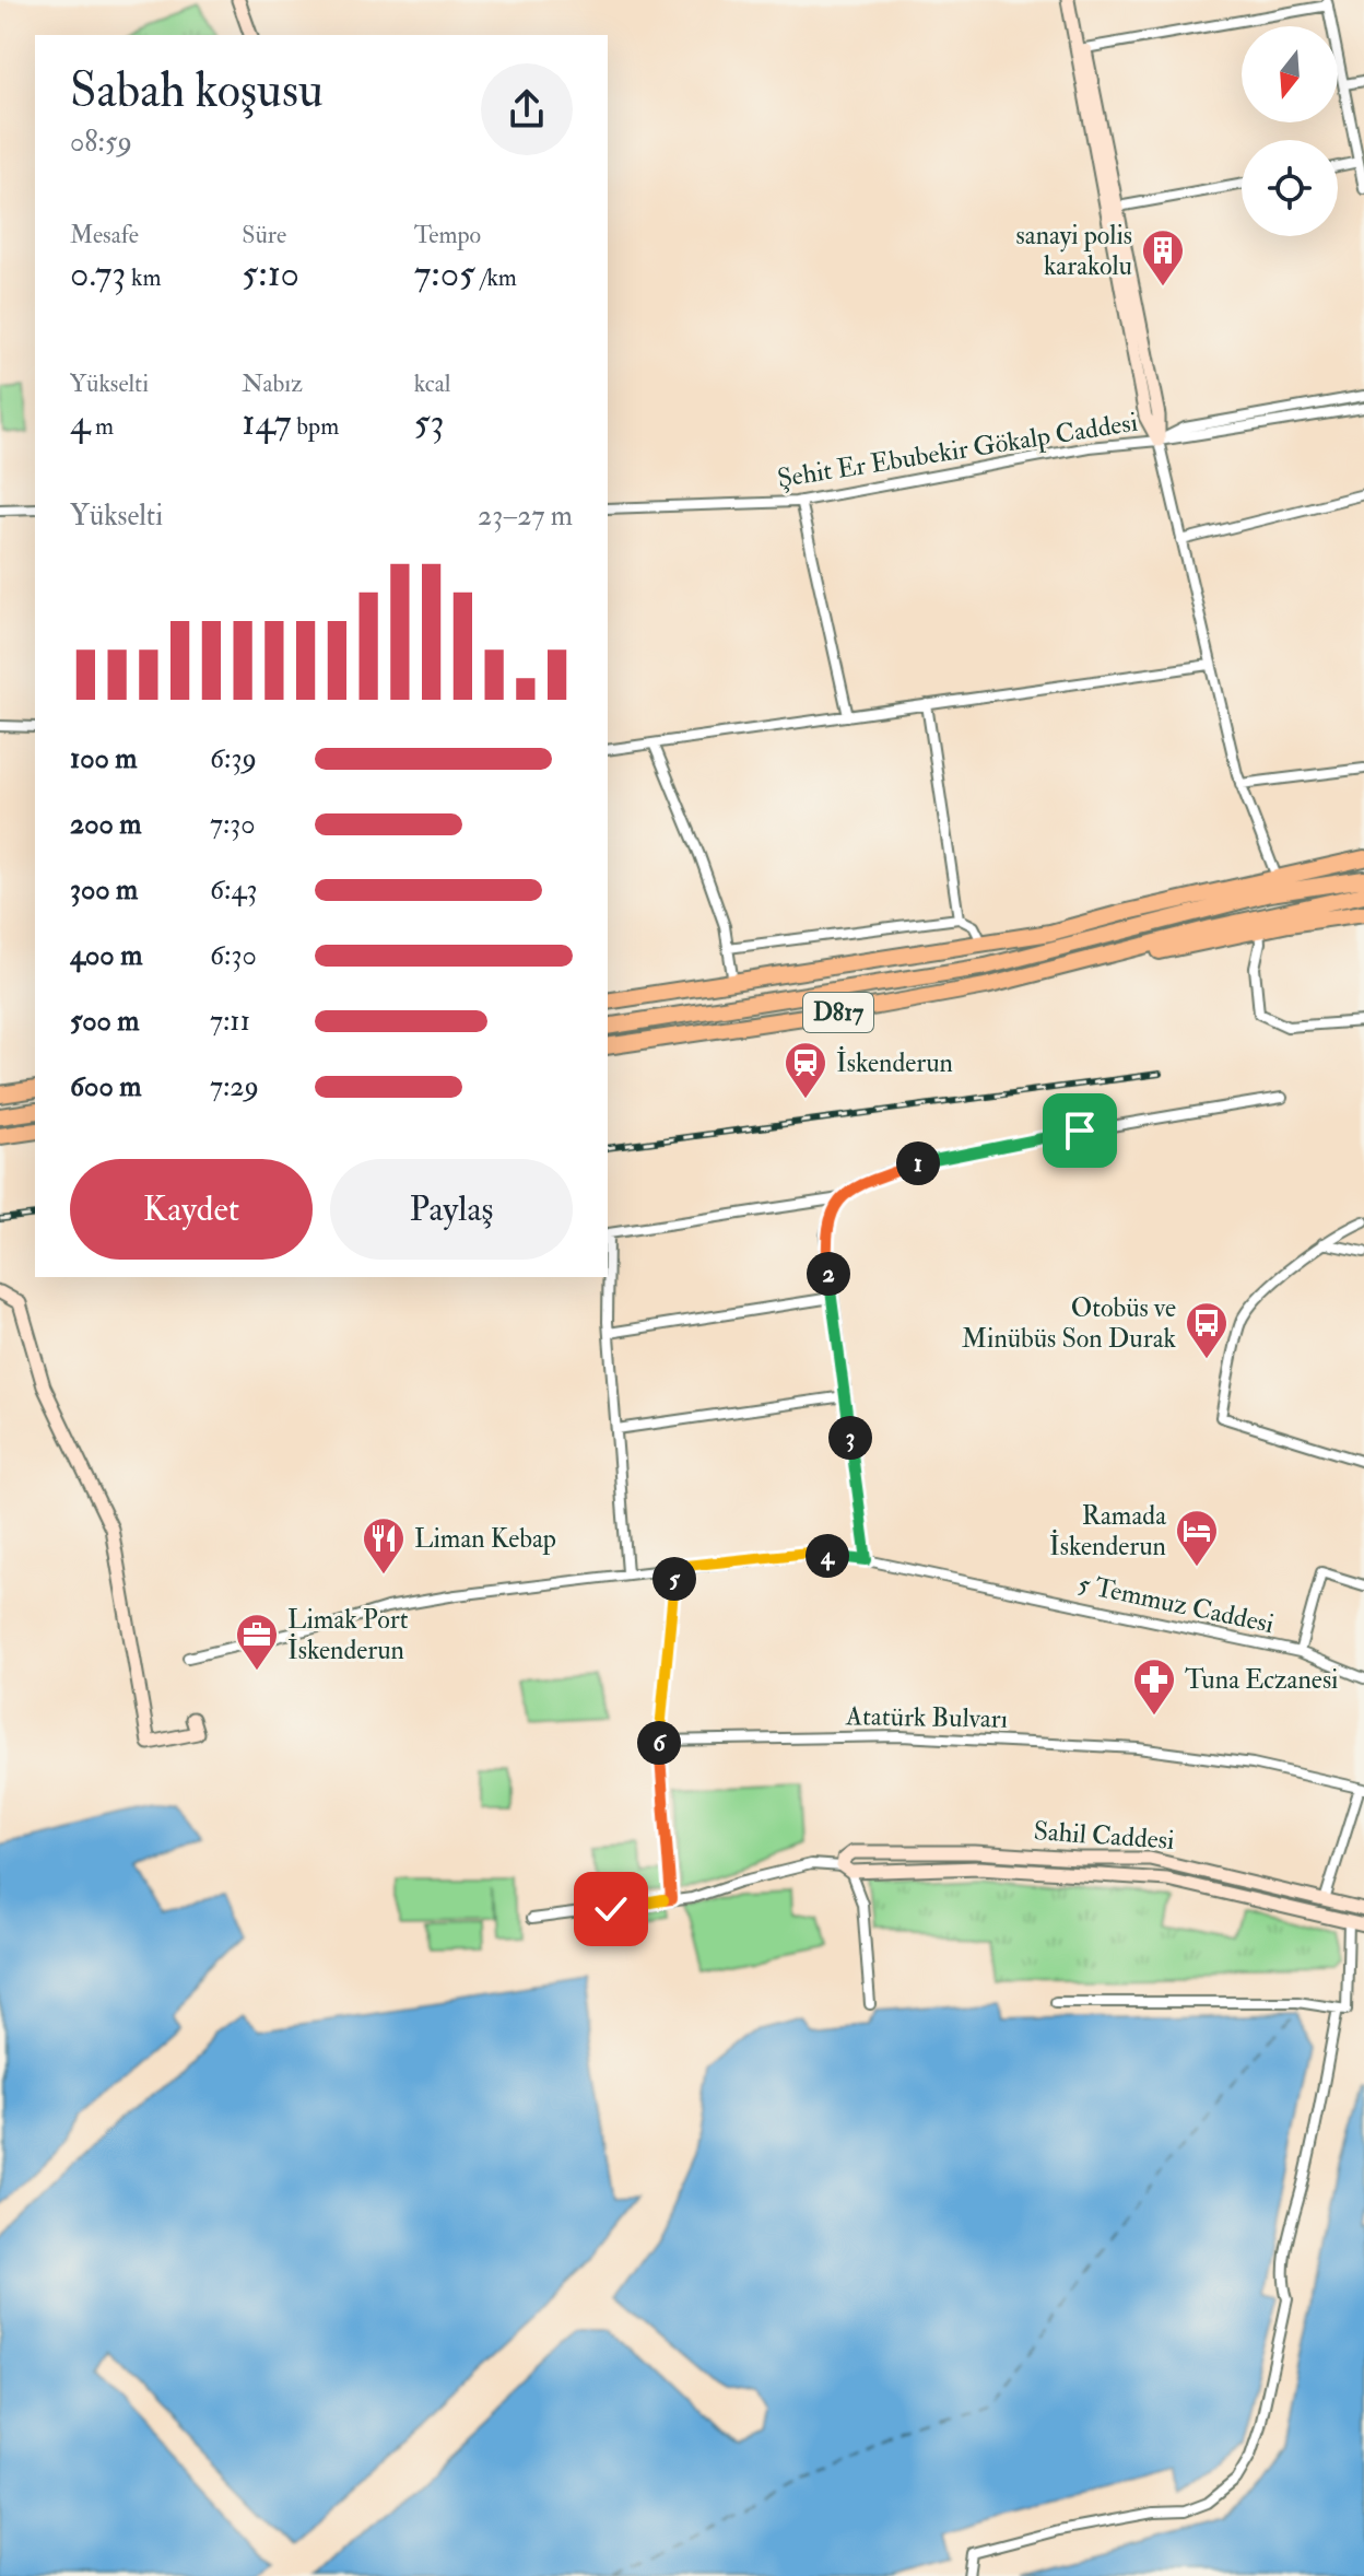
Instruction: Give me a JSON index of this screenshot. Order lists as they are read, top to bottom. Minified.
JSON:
{"streets":{"highway":["D817"],"street":["Şehit Er Ebubekir Gökalp Caddesi","5 Temmuz Caddesi","Atatürk Bulvarı","Sahil Caddesi"]},"places":{"building":["sanayi polis karakolu"],"station":["İskenderun"],"bus stop":["Otobüs ve Minübüs Son Durak"],"hotel":["Ramada İskenderun"],"restaurant":["Liman Kebap"],"office":["Limak Port İskenderun"],"pharmacy":["Tuna Eczanesi"]},"north":"bottom","page":{"heading":["Sabah koşusu","08:59"],"stats":[["Mesafe","0.73 km"],["Süre","5:10"],["Tempo","7:05 /km"],["Yükselti","4 m"],["Nabız","147 bpm"],["kcal","53"]],"chart":["Yükselti","23–27 m"],"list":[{"name":"100 m","note":"6:39"},{"name":"200 m","note":"7:30"},{"name":"300 m","note":"6:43"},{"name":"400 m","note":"6:30"},{"name":"500 m","note":"7:11"},{"name":"600 m","note":"7:29"}],"pins":["1","2","3","4","5","6"],"buttons":["Kaydet","Paylaş"]}}
